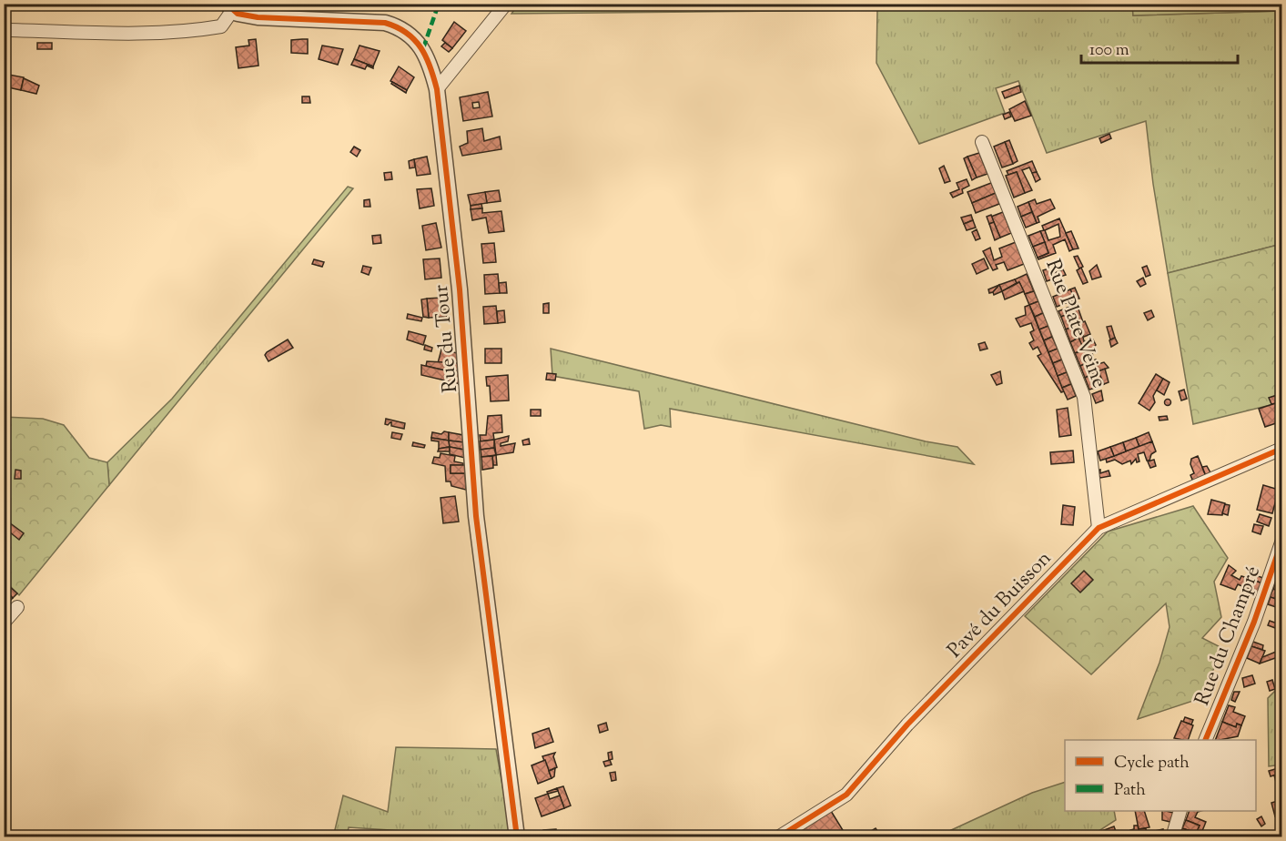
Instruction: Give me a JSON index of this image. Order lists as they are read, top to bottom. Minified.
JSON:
{"streets":{"street":["Rue Plate Veine","Rue du Tour","Pavé du Buisson","Rue du Champré"]},"crossings":[["Rue Plate Veine","Pavé du Buisson"]],"legend":["Cycle path","Path"],"scale_bar":"100 m"}
